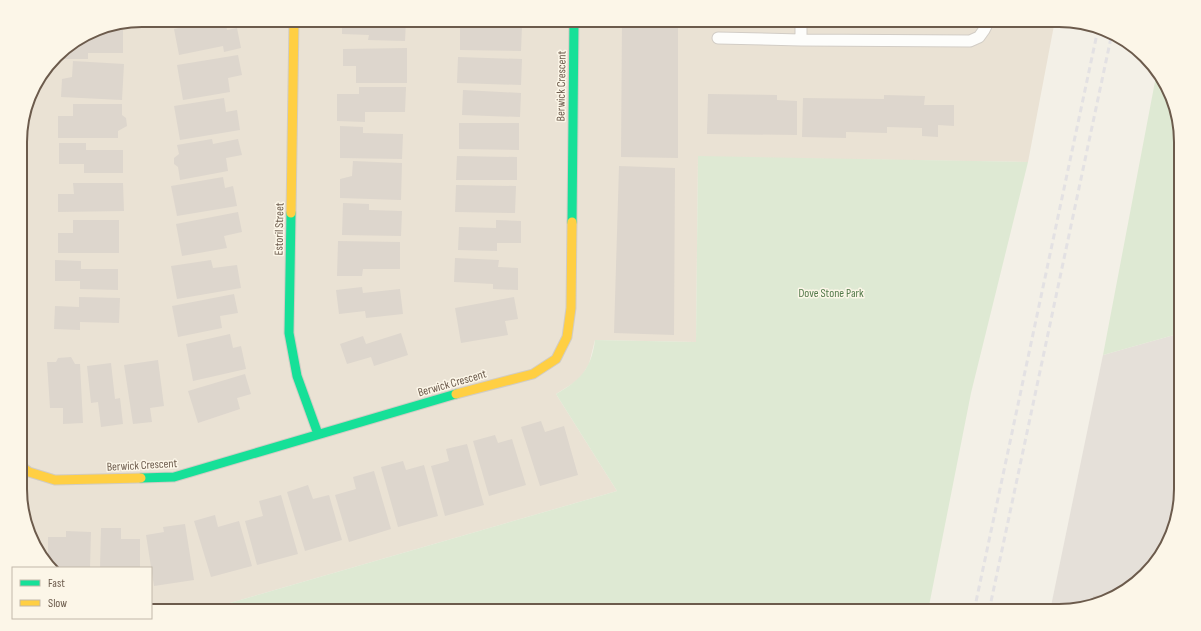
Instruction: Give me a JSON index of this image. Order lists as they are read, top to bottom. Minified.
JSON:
{"streets":{"street":["Berwick Crescent","Estoril Street"]},"crossings":[["Berwick Crescent","Estoril Street"]],"parks":["Dove Stone Park"],"legend":["Fast","Slow"]}
